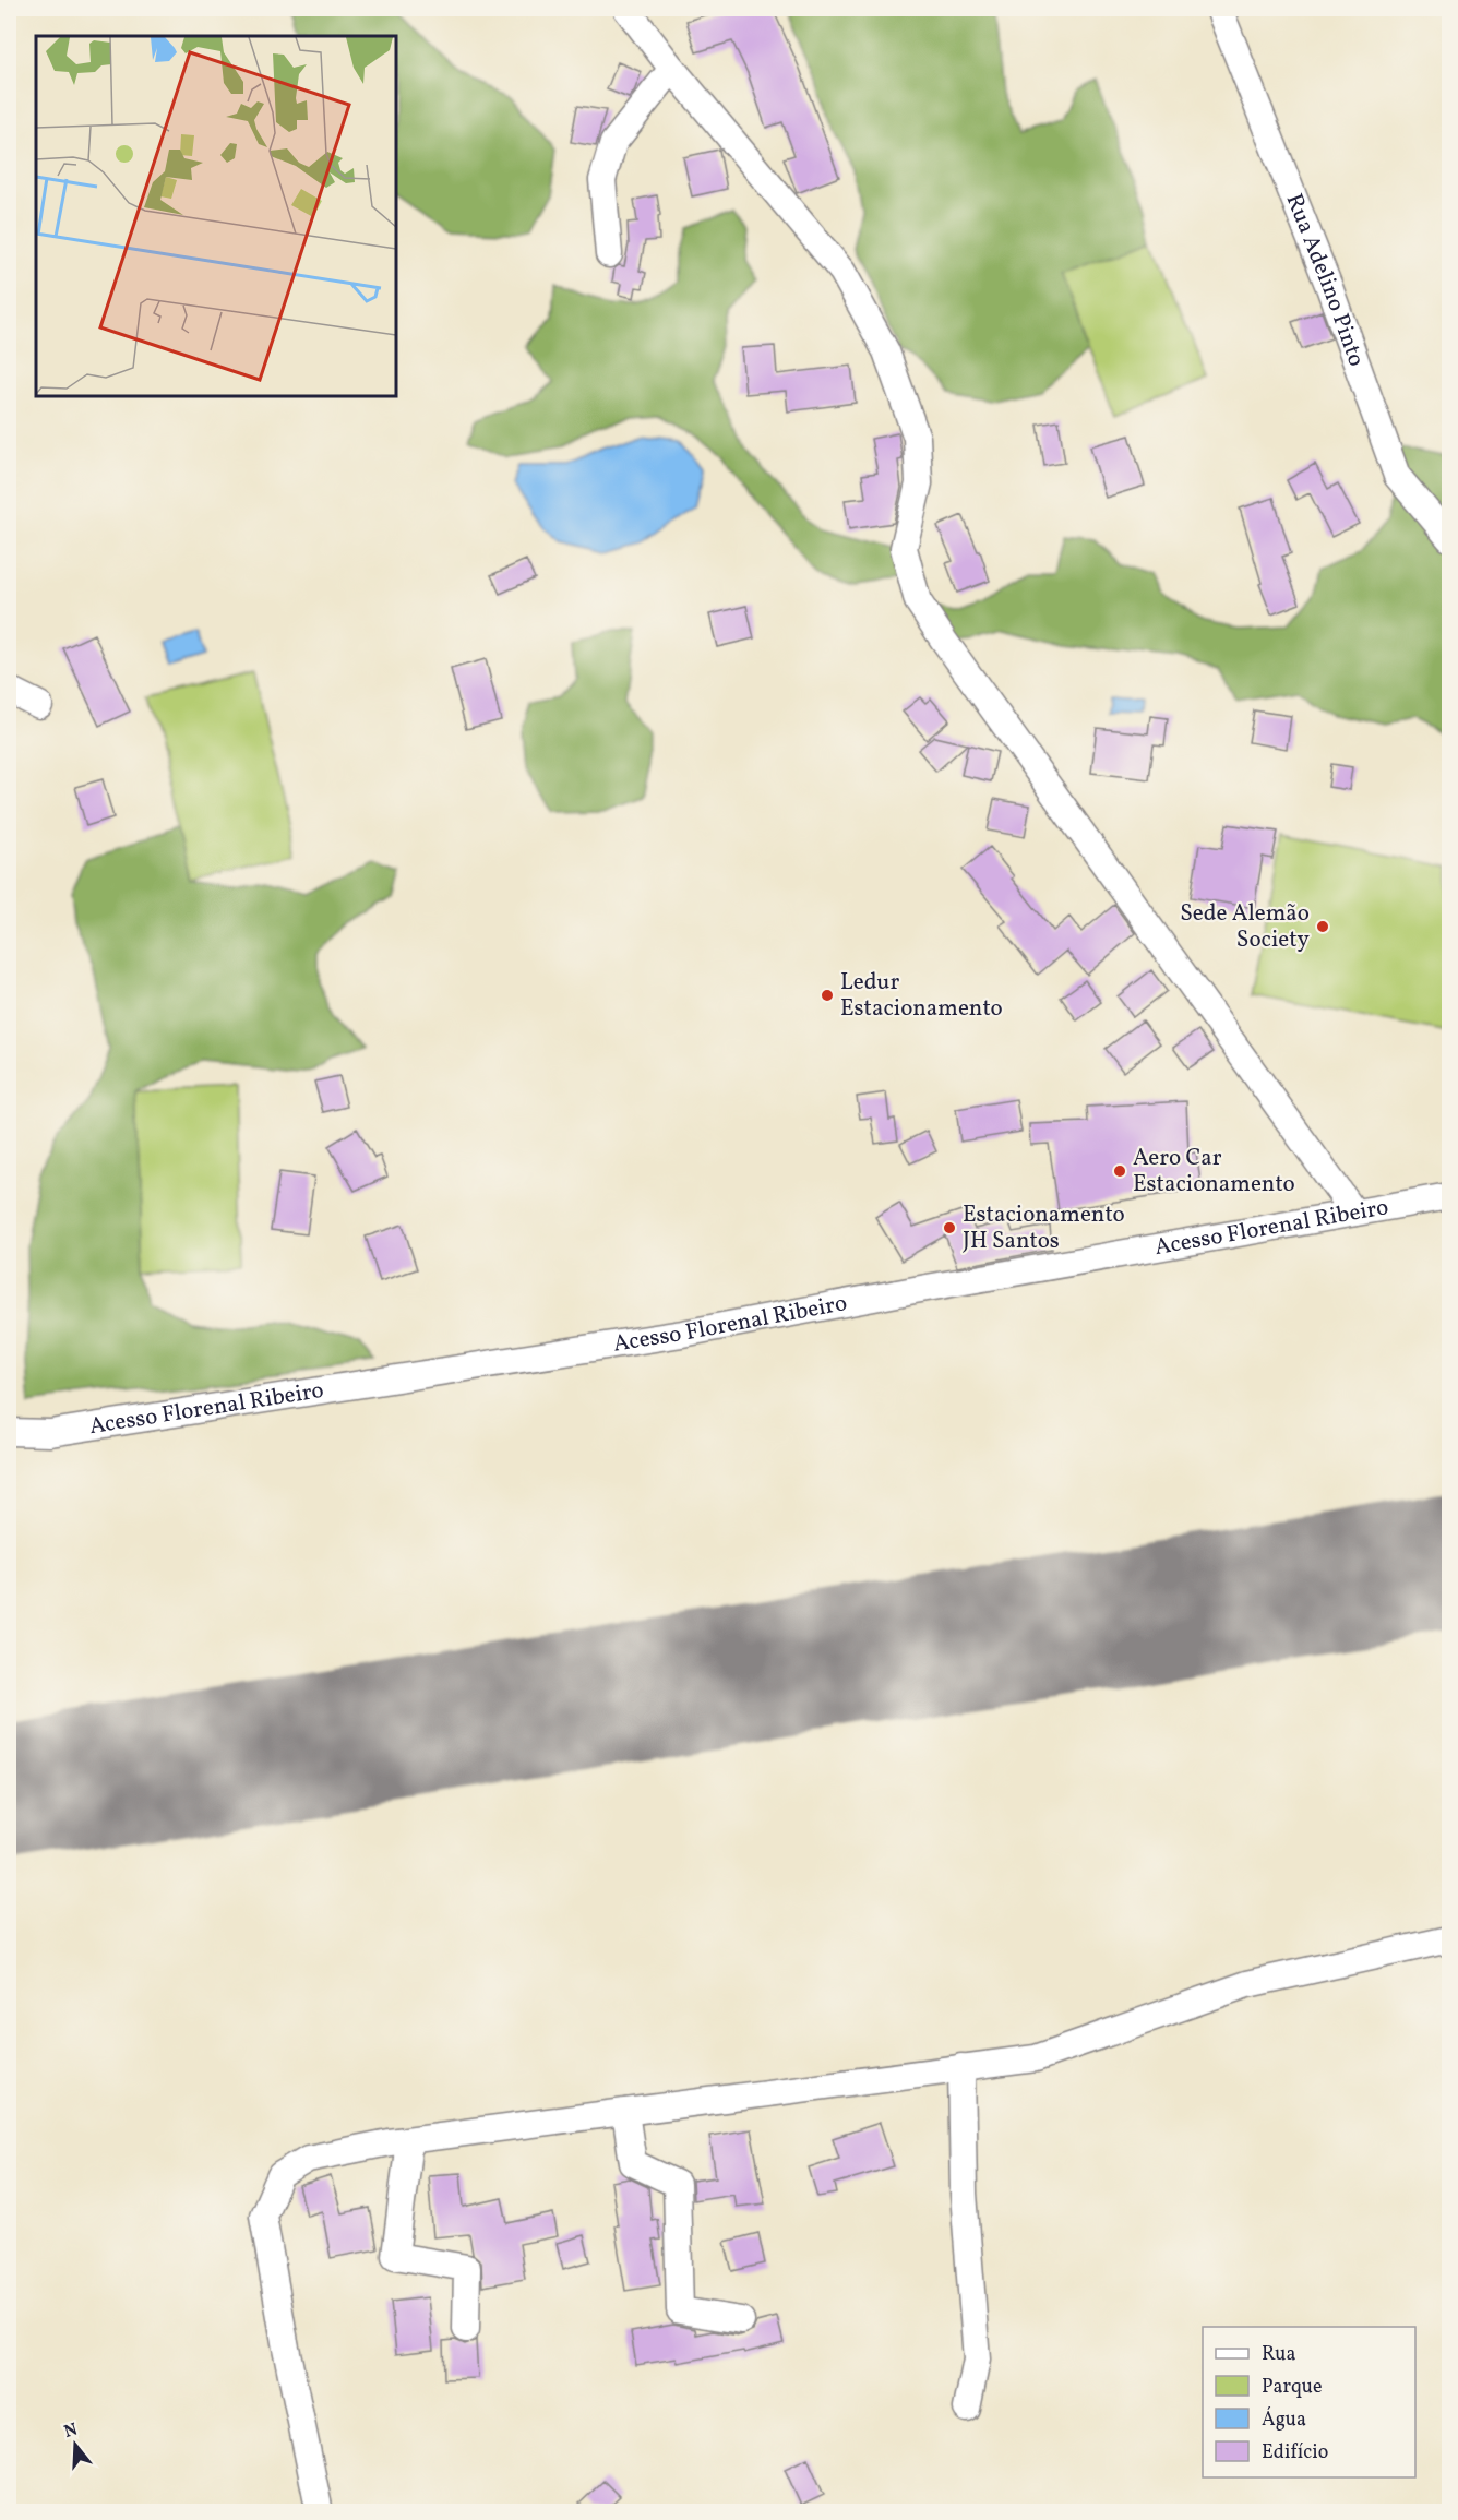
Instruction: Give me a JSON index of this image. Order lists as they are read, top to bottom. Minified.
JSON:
{"streets":{"street":["Rua Adelino Pinto","Acesso Florenal Ribeiro"]},"places":["Sede Alemão Society","Ledur Estacionamento","Aero Car Estacionamento","Estacionamento JH Santos"],"legend":["Rua","Parque","Água","Edifício"],"north":"top"}
